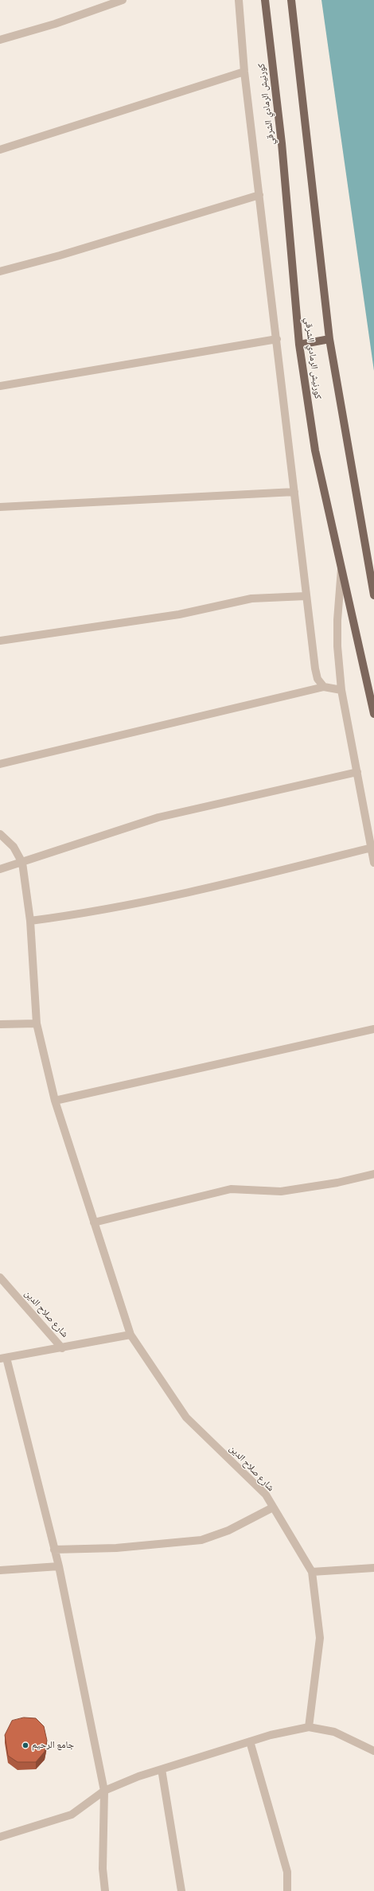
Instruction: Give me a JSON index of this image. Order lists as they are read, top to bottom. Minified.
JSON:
{"streets":{"main road":["كورنيش الرمادي الشرقي"],"street":["شارع صلاح الدين"]},"places":["جامع الرحيم"]}
